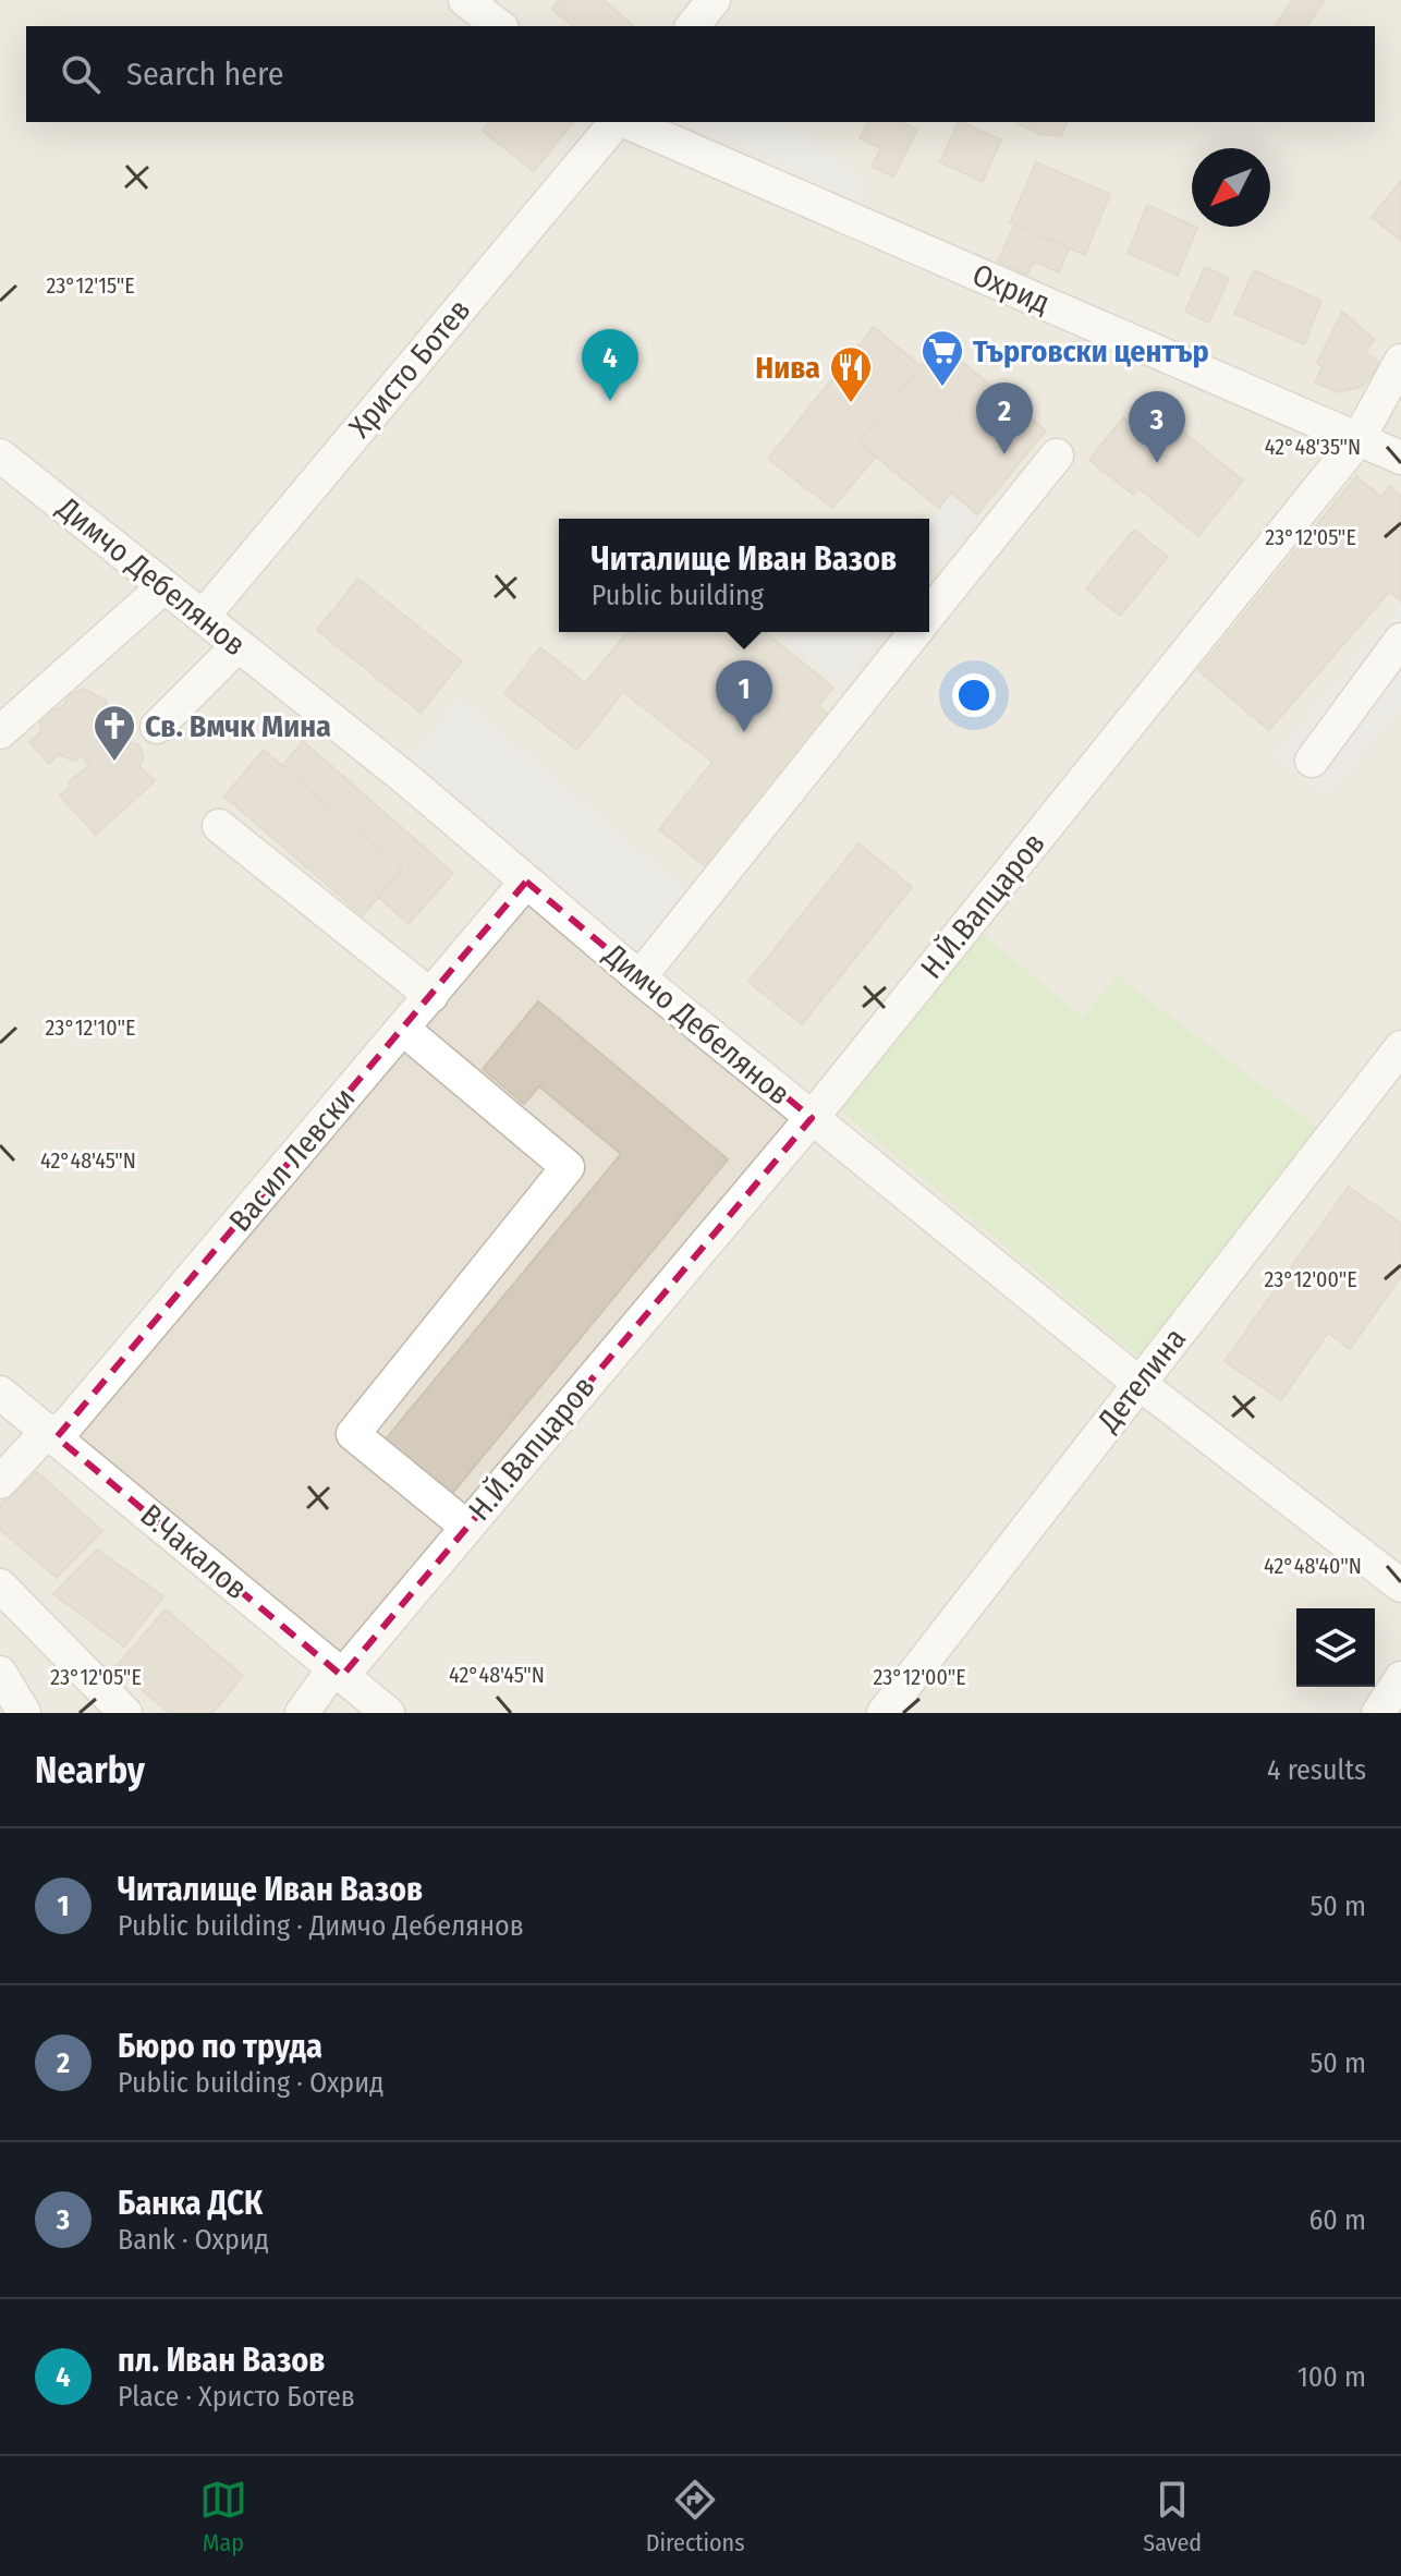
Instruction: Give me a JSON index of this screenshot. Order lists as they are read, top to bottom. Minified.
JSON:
{"streets":{"street":["Охрид","Христо Ботев","Димчо Дебелянов","Н.Й.Вапцаров","Васил Левски","Детелина","В.Чакалов"]},"crossings":[["Охрид","Н.Й.Вапцаров"],["Христо Ботев","Димчо Дебелянов"],["Димчо Дебелянов","Н.Й.Вапцаров"],["Димчо Дебелянов","Васил Левски"],["Димчо Дебелянов","Детелина"],["Н.Й.Вапцаров","В.Чакалов"],["Васил Левски","В.Чакалов"]],"places":{"supermarket":["Търговски център"],"restaurant":["Нива"],"church":["Св. Вмчк Мина"]},"north":"bottom left","page":{"search":"Search here","pins":["4","2","3","1"],"popup":["Читалище Иван Вазов","Public building"],"heading":["Nearby","4 results"],"list":[{"mark":"1","name":"Читалище Иван Вазов","note":"Public building · Димчо Дебелянов","value":"50 m"},{"mark":"2","name":"Бюро по труда","note":"Public building · Охрид","value":"50 m"},{"mark":"3","name":"Банка ДСК","note":"Bank · Охрид","value":"60 m"},{"mark":"4","name":"пл. Иван Вазов","note":"Place · Христо Ботев","value":"100 m"}],"nav":["Map","Directions","Saved"]},"coordinates":["23°12'15\"E","42°48'35\"N","23°12'05\"E","23°12'10\"E","42°48'45\"N","23°12'00\"E","42°48'40\"N"]}
